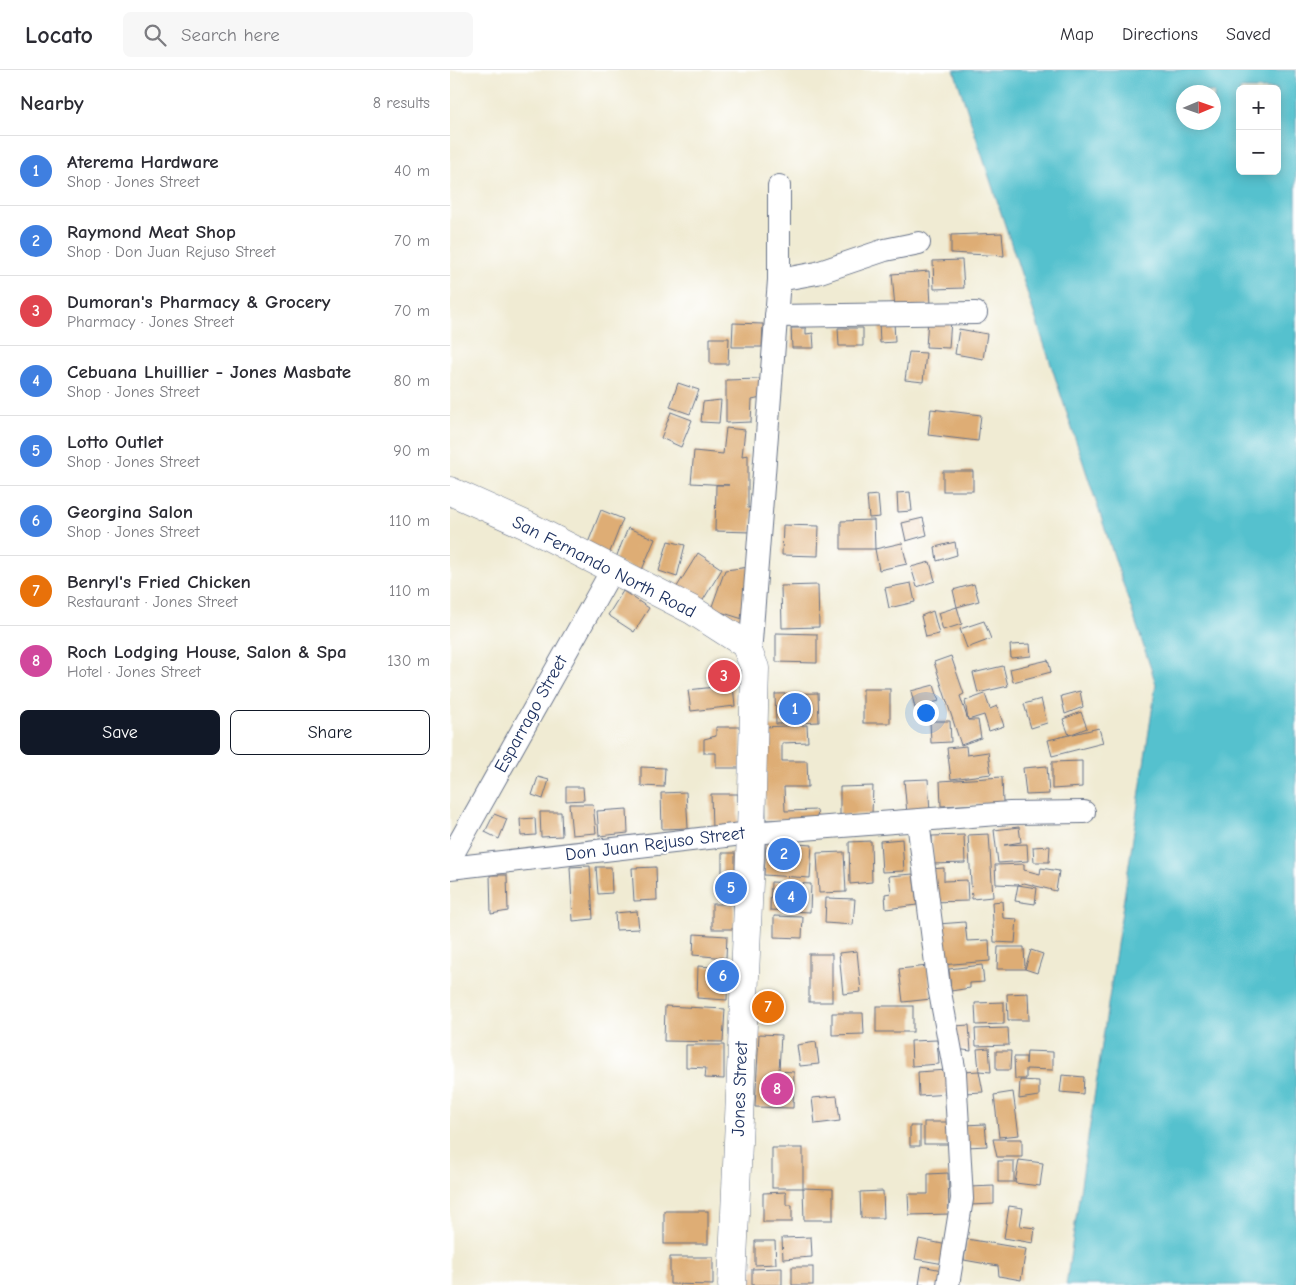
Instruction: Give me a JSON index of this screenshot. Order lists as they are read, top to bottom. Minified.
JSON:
{"streets":{"main road":["San Fernando North Road","Jones Street"],"street":["Esparrago Street","Don Juan Rejuso Street"]},"crossings":[["San Fernando North Road","Esparrago Street"],["San Fernando North Road","Jones Street"],["Don Juan Rejuso Street","Jones Street"]],"north":"right","page":{"header":"Locato","search":"Search here","nav":["Map","Directions","Saved"],"heading":["Nearby","8 results"],"map_buttons":["+","−"],"list":[{"mark":"1","name":"Aterema Hardware","note":"Shop · Jones Street","value":"40 m"},{"mark":"2","name":"Raymond Meat Shop","note":"Shop · Don Juan Rejuso Street","value":"70 m"},{"mark":"3","name":"Dumoran's Pharmacy & Grocery","note":"Pharmacy · Jones Street","value":"70 m"},{"mark":"4","name":"Cebuana Lhuillier - Jones Masbate","note":"Shop · Jones Street","value":"80 m"},{"mark":"5","name":"Lotto Outlet","note":"Shop · Jones Street","value":"90 m"},{"mark":"6","name":"Georgina Salon","note":"Shop · Jones Street","value":"110 m"},{"mark":"7","name":"Benryl's Fried Chicken","note":"Restaurant · Jones Street","value":"110 m"},{"mark":"8","name":"Roch Lodging House, Salon & Spa","note":"Hotel · Jones Street","value":"130 m"}],"pins":["3","1","2","5","4","6","7","8"],"buttons":["Save","Share"]}}
